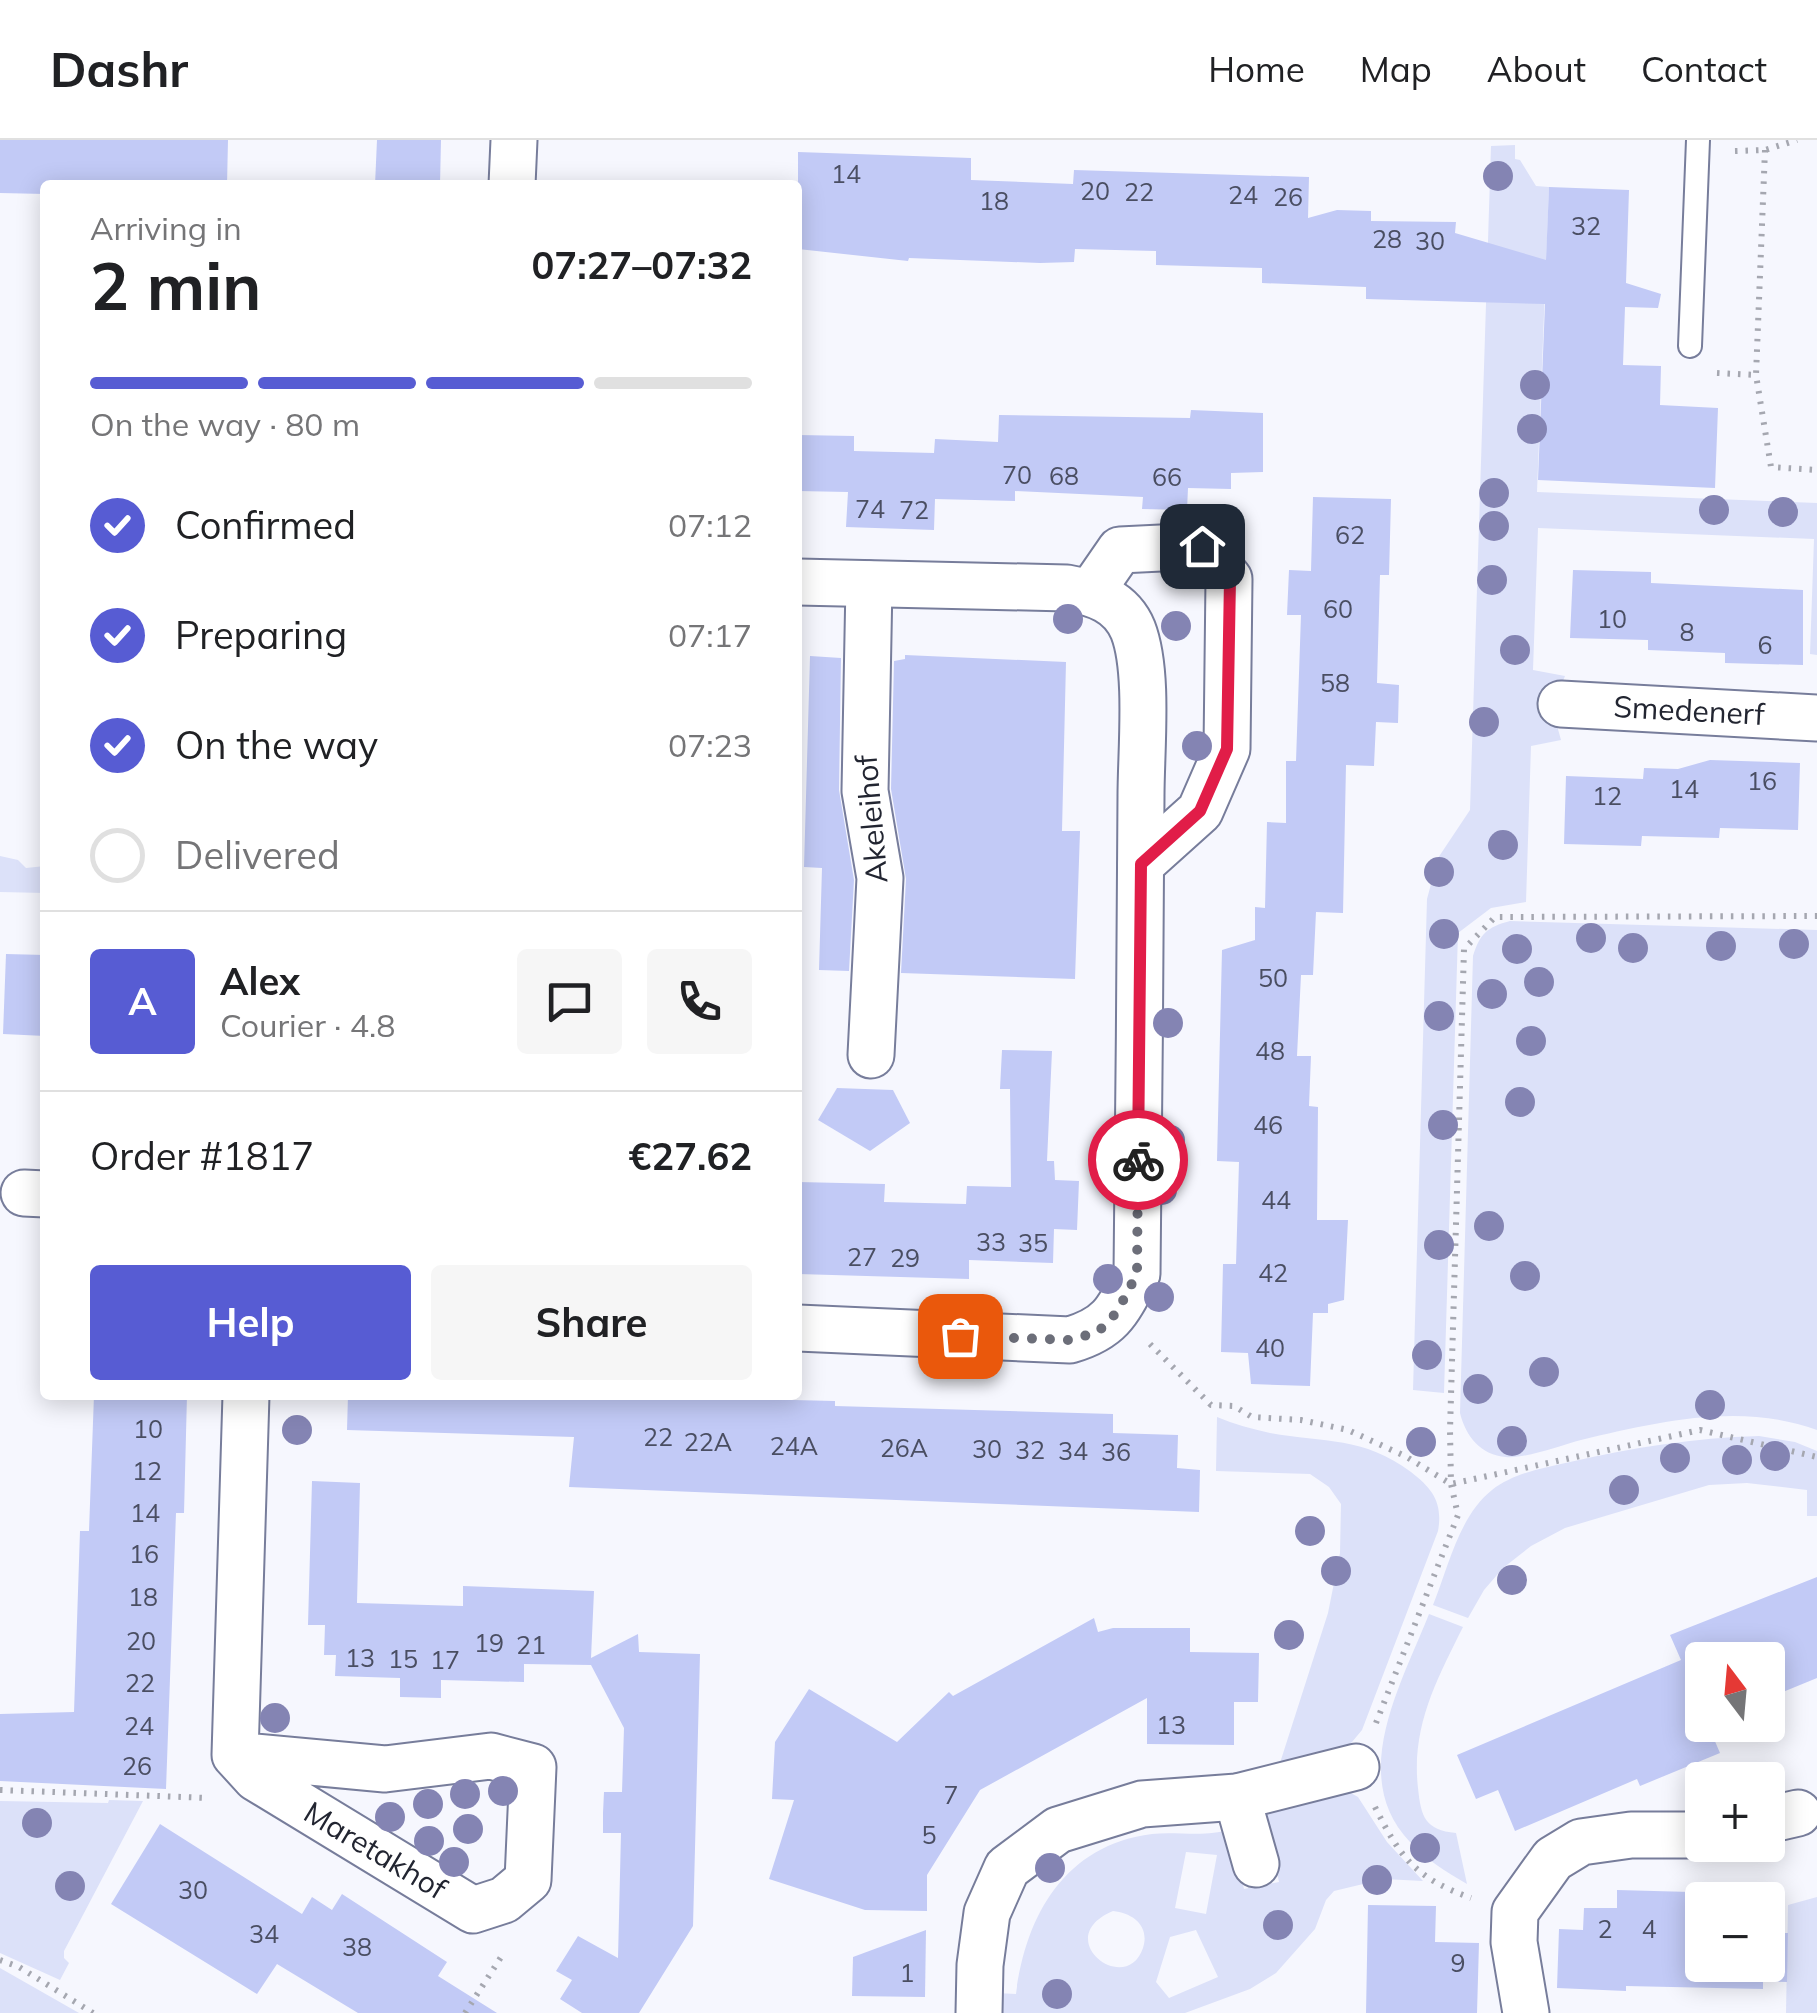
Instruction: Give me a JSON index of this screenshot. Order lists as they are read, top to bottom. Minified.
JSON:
{"streets":{"street":["Smedenerf","Akeleihof","Maretakhof"]},"house_numbers":["14","20","22","24","26","18","32","28","30","70","68","66","74","72","62","60","10","8","6","58","16","14","12","50","48","46","44","33","35","27","29","42","40","10","22","22A","24A","26A","30","32","34","36","12","14","16","18","20","19","21","13","15","17","22","13","24","26","7","5","30","2","4","34","38","9","1"],"north":"top","page":{"header":"Dashr","nav":["Home","Map","About","Contact"],"heading":["2 min","Arriving in","07:27–07:32"],"panel":["Alex","Courier · 4.8","Order #1817","€27.62"],"bar":"On the way · 80 m","list":[["Confirmed","07:12"],["Preparing","07:17"],["On the way","07:23"],"Delivered"],"round":"A","buttons":["Help","Share"],"map_buttons":["+","−"]}}
